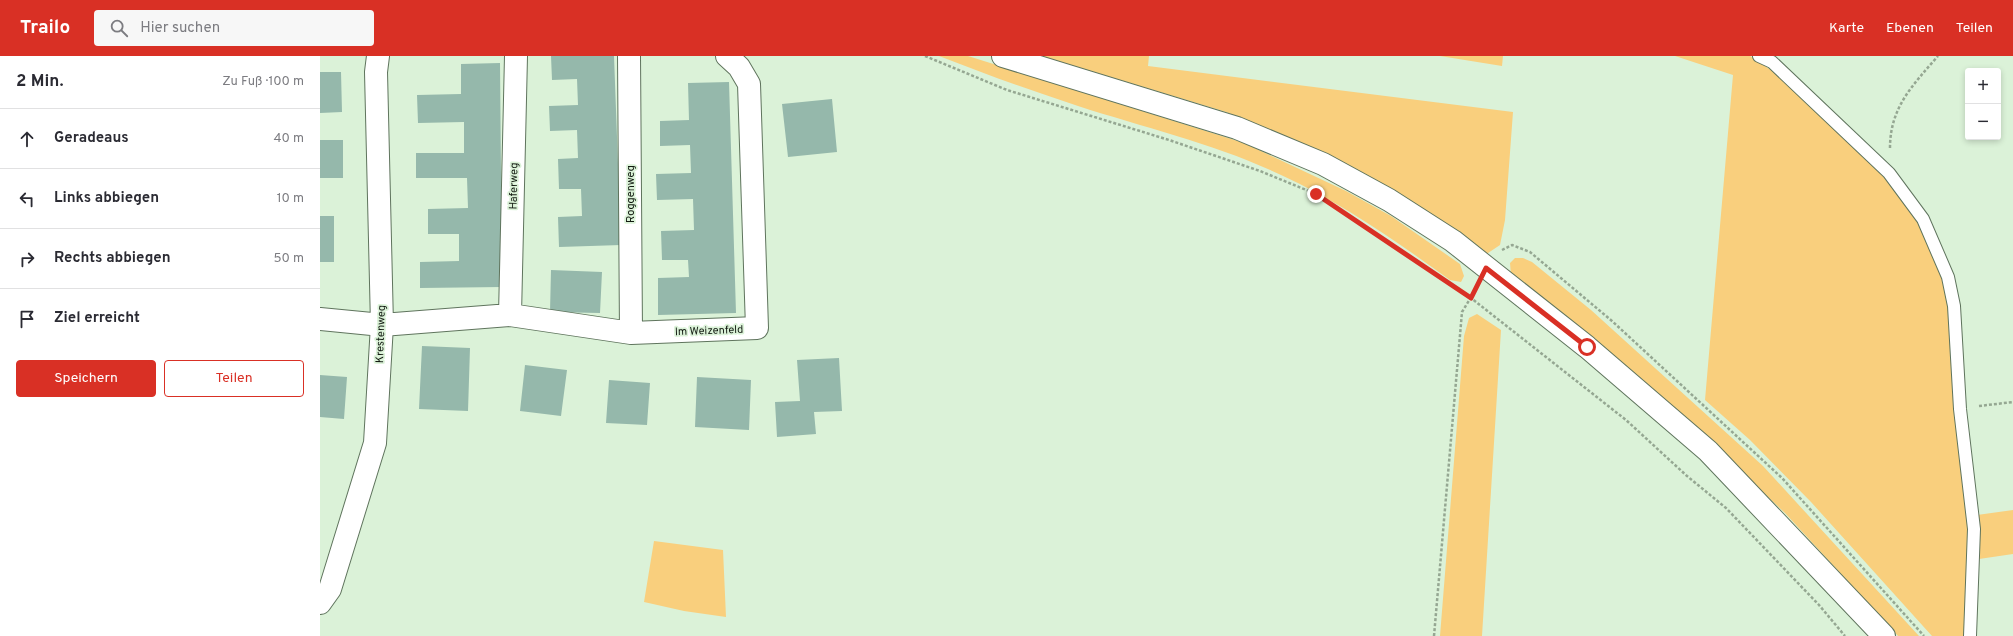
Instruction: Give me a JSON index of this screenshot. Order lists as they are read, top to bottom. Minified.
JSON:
{"streets":{"street":["Haferweg","Roggenweg","Im Weizenfeld","Krestenweg"]},"crossings":[["Haferweg","Im Weizenfeld"],["Roggenweg","Im Weizenfeld"],["Im Weizenfeld","Krestenweg"]],"page":{"header":"Trailo","search":"Hier suchen","nav":["Karte","Ebenen","Teilen"],"heading":["2 Min.","Zu Fuß · 100 m"],"map_buttons":["+","−"],"list":[["Geradeaus","40 m"],["Links abbiegen","10 m"],["Rechts abbiegen","50 m"],"Ziel erreicht"],"buttons":["Speichern","Teilen"]}}
